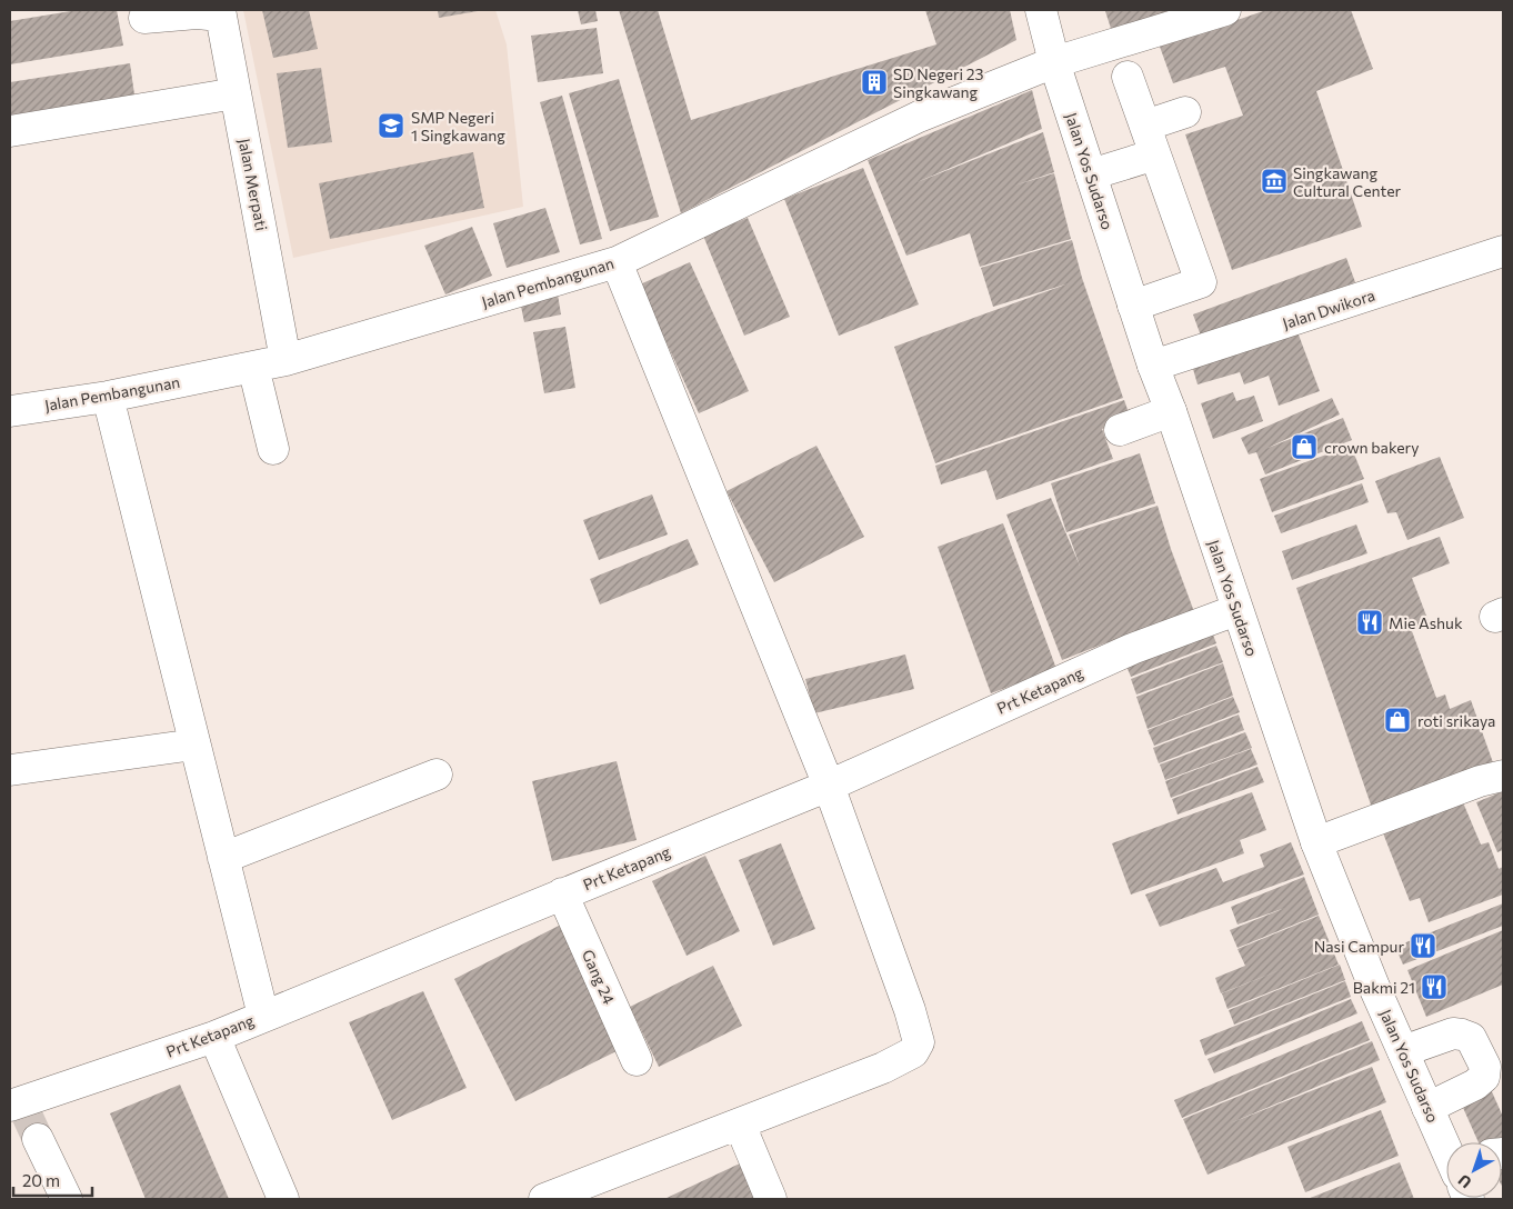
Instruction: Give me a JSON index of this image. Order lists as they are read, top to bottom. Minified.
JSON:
{"streets":{"street":["Jalan Yos Sudarso","Jalan Merpati","Jalan Pembangunan","Jalan Dwikora","Prt Ketapang","Gang 24"]},"crossings":[["Jalan Yos Sudarso","Jalan Pembangunan"],["Jalan Yos Sudarso","Jalan Dwikora"],["Jalan Yos Sudarso","Prt Ketapang"],["Jalan Merpati","Jalan Pembangunan"],["Prt Ketapang","Gang 24"]],"places":{"building":["SD Negeri 23 Singkawang"],"school or university":["SMP Negeri 1 Singkawang"],"museum":["Singkawang Cultural Center"],"shop":["crown bakery","roti srikaya"],"restaurant":["Mie Ashuk","Nasi Campur","Bakmi 21"]},"scale_bar":"20 m","north":"bottom left"}
